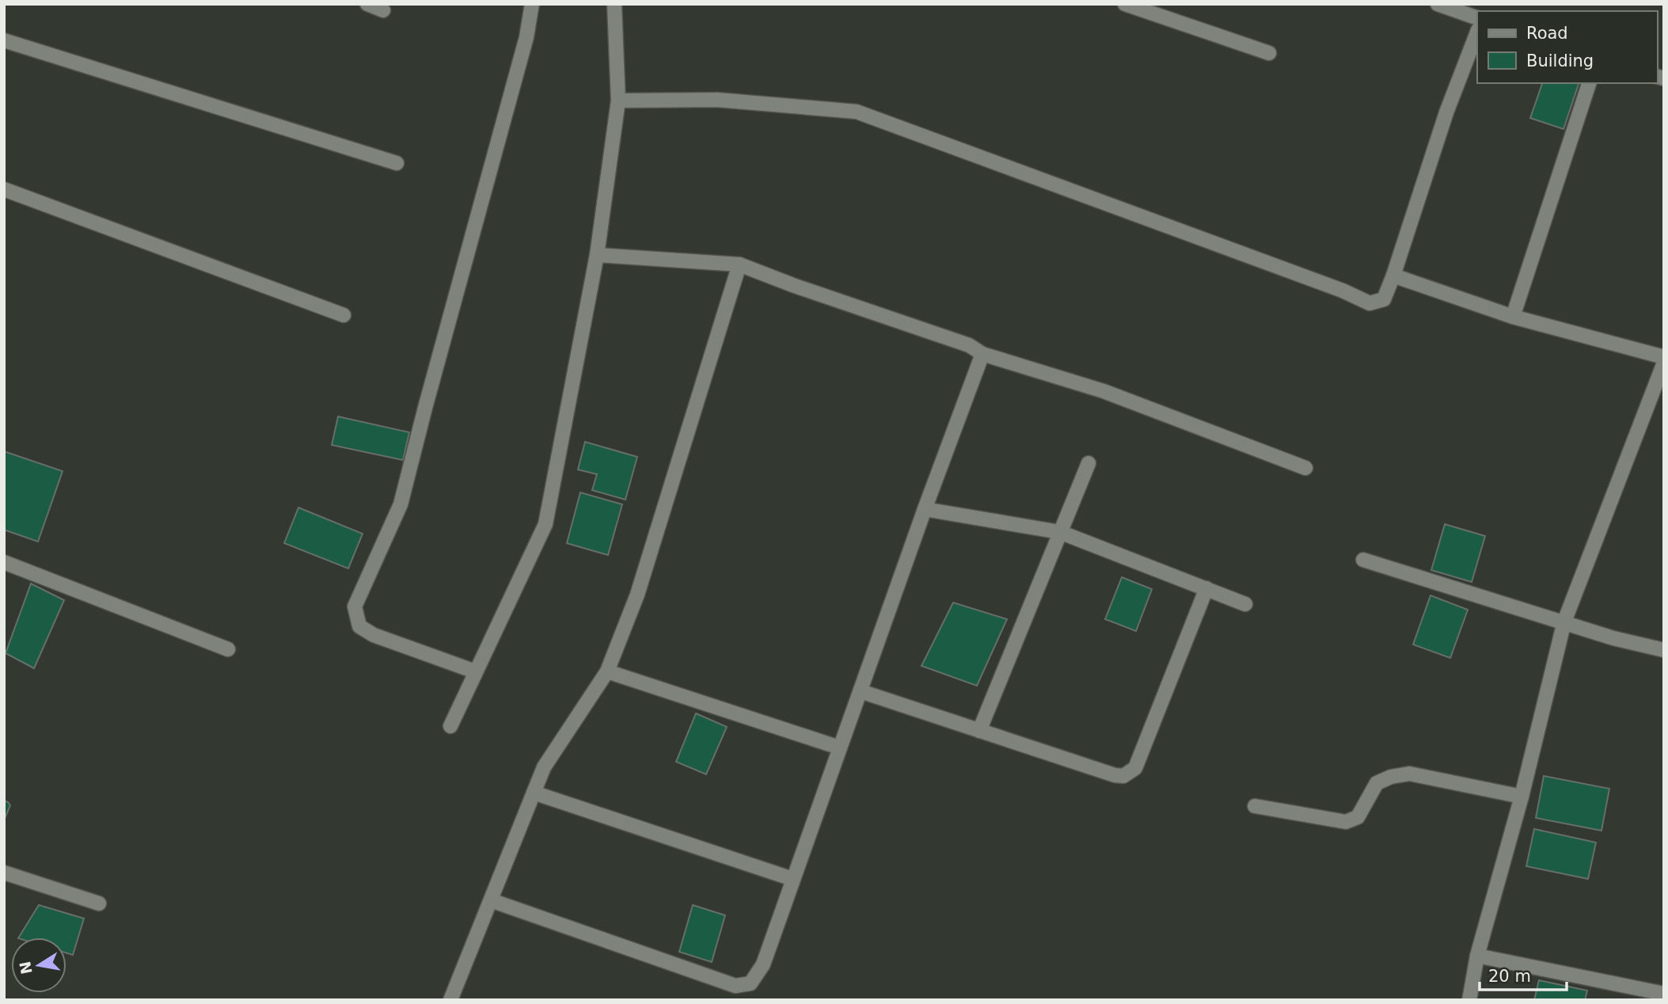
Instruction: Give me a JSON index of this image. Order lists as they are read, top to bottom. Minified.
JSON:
{"legend":["Road","Building"],"scale_bar":"20 m","north":"left"}
